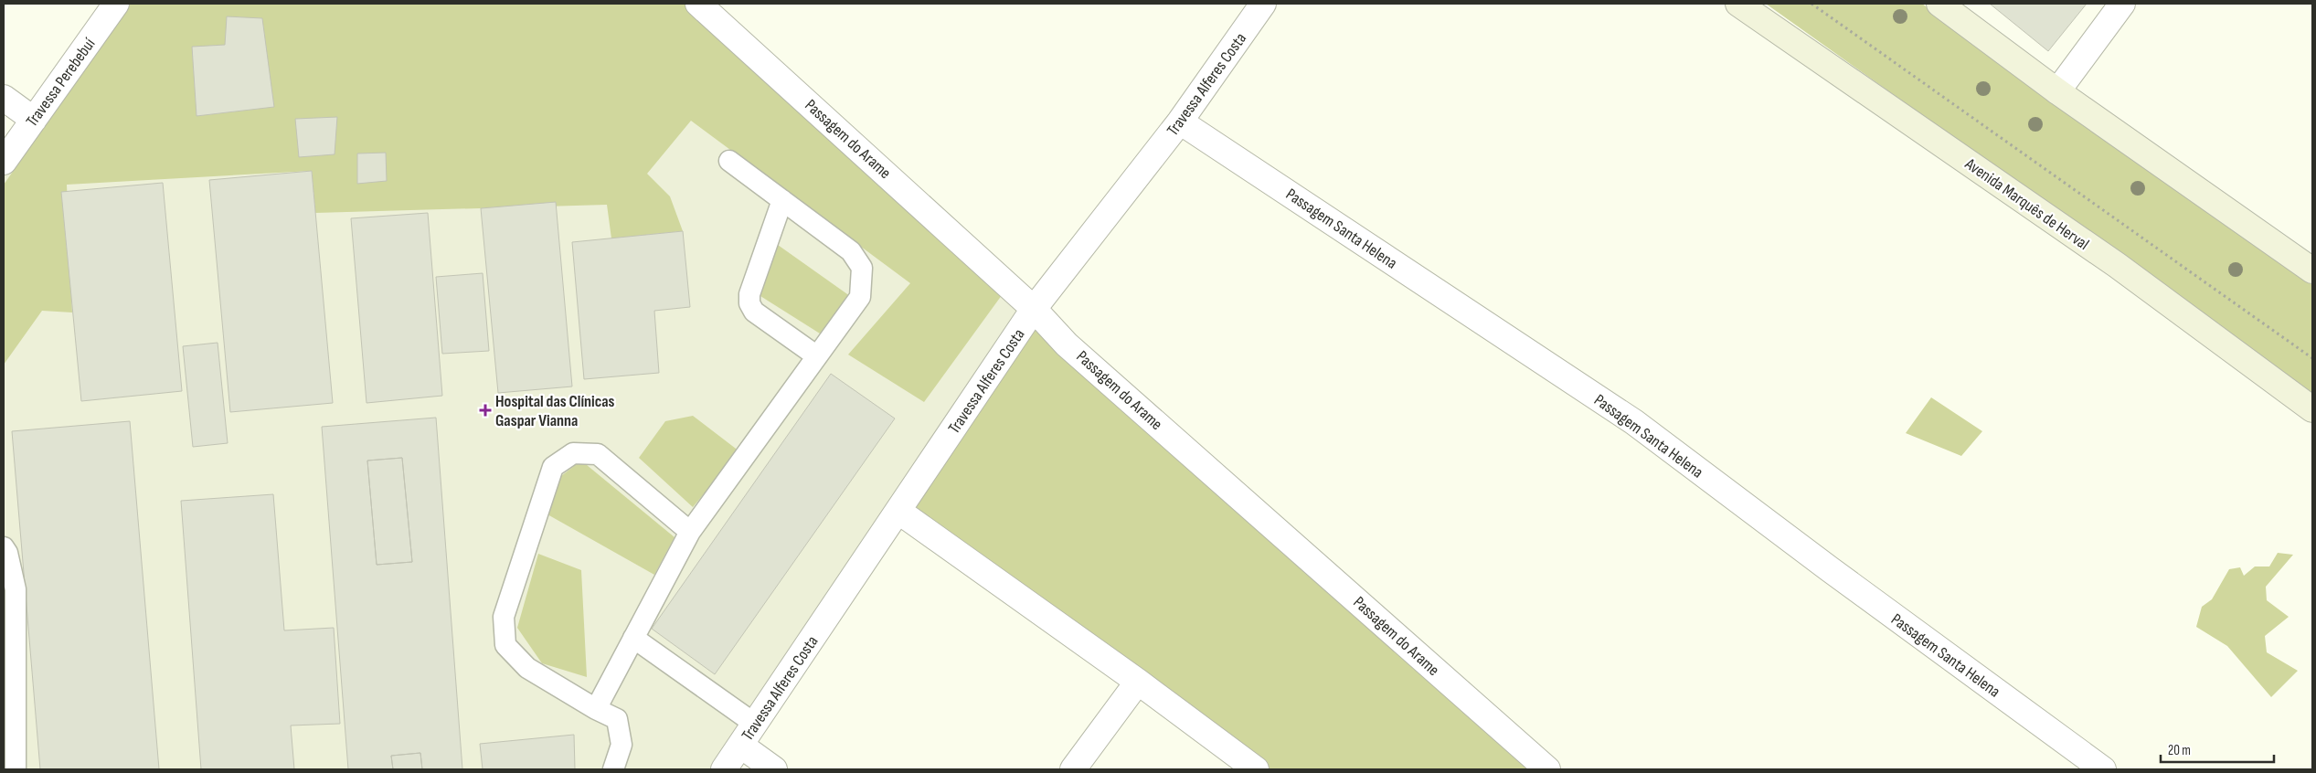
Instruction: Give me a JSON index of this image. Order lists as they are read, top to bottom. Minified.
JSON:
{"streets":{"main road":["Avenida Marquês de Herval"],"street":["Travessa Perebebuí","Travessa Alferes Costa","Passagem do Arame","Passagem Santa Helena"]},"crossings":[["Travessa Alferes Costa","Passagem do Arame"],["Travessa Alferes Costa","Passagem Santa Helena"]],"places":{"health":["Hospital das Clínicas Gaspar Vianna"]},"scale_bar":"20 m"}
